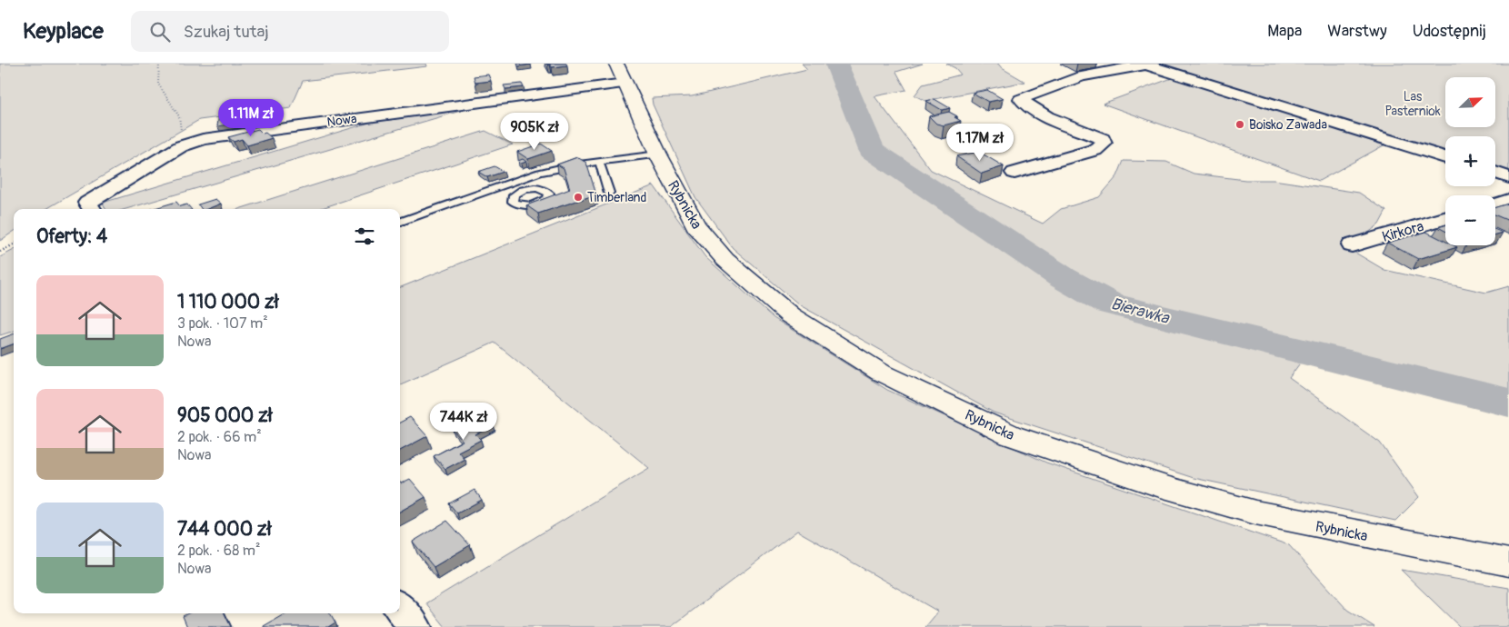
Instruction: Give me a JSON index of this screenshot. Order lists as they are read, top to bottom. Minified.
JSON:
{"streets":{"main road":["Rybnicka"],"street":["Nowa","Kirkora"]},"crossings":[["Nowa","Rybnicka"]],"water":["Bierawka"],"parks":["Las Pasterniok"],"places":["Boisko Zawada","Timberland"],"north":"top right","page":{"header":"Keyplace","search":"Szukaj tutaj","nav":["Mapa","Warstwy","Udostępnij"],"map_buttons":["+","−"],"price":["1.11M zł","905K zł","1.17M zł","744K zł"],"heading":"Oferty: 4","list":[{"name":"1 110 000 zł","note":"3 pok. · 107 m² · Nowa"},{"name":"905 000 zł","note":"2 pok. · 66 m² · Nowa"},{"name":"744 000 zł","note":"2 pok. · 68 m² · Nowa"}]}}
